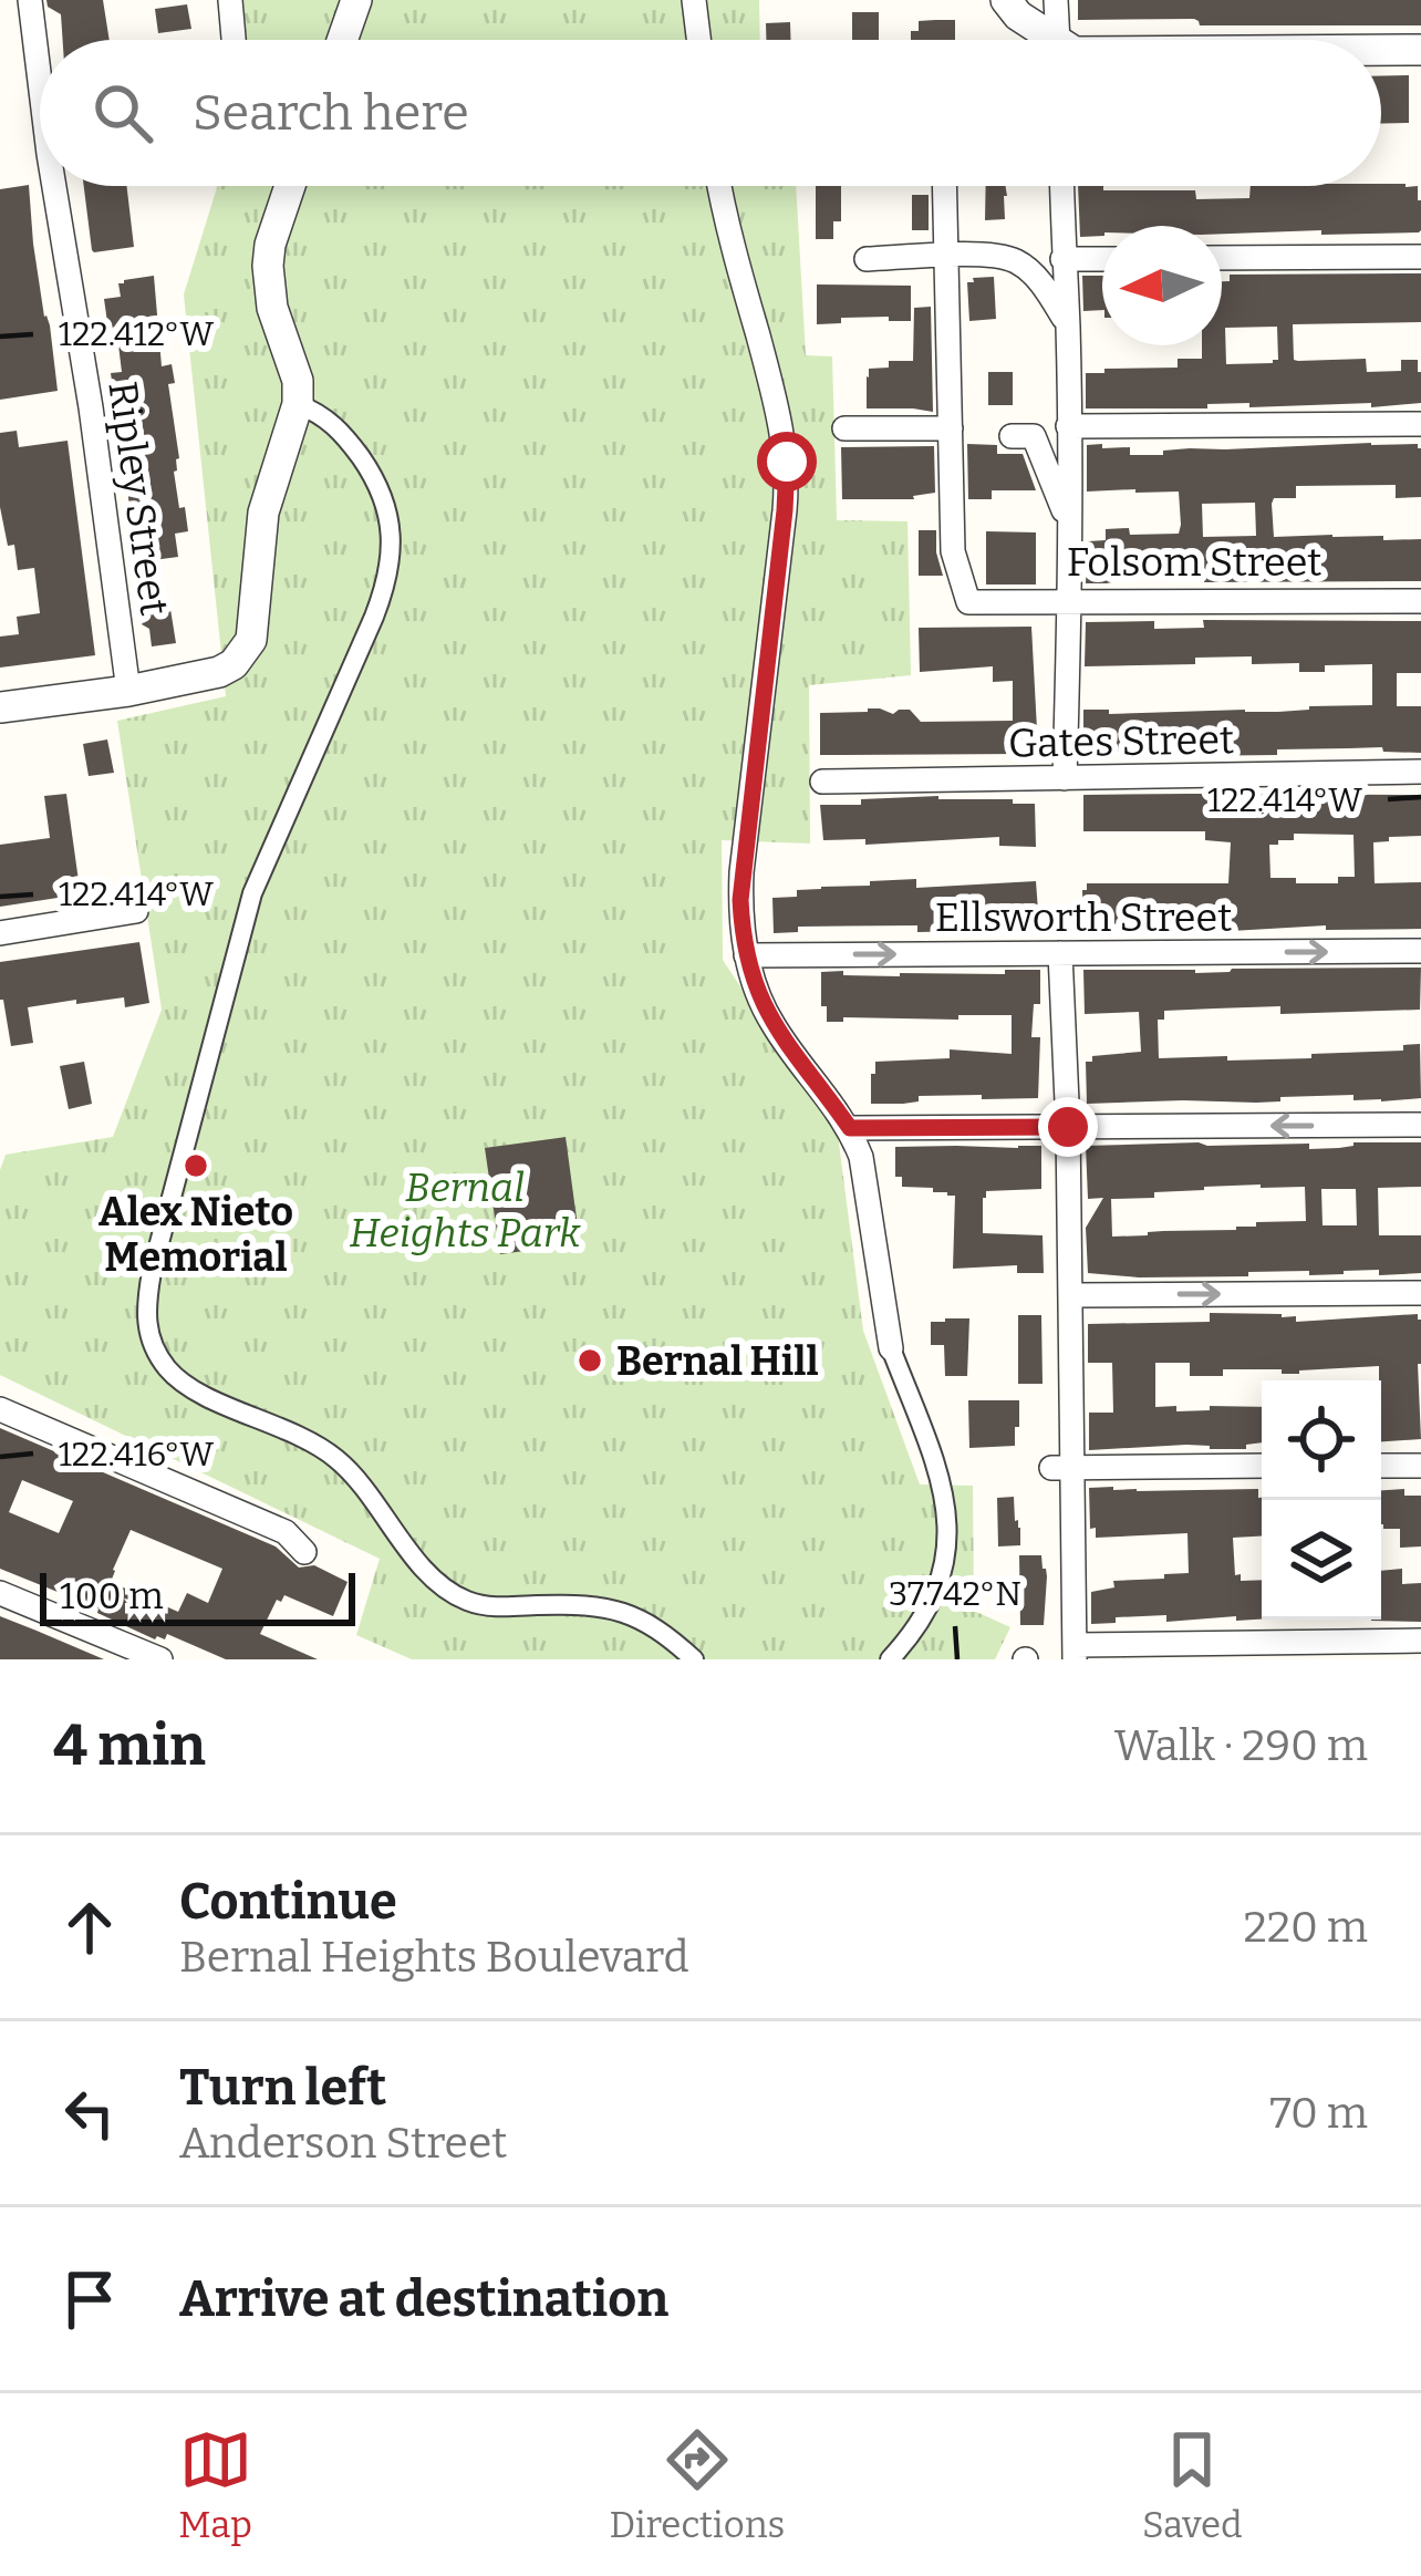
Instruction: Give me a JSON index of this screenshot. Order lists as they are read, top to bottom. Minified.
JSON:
{"streets":{"street":["Ripley Street","Folsom Street","Gates Street","Ellsworth Street"]},"parks":["Bernal Heights Park"],"places":["Alex Nieto Memorial","Bernal Hill"],"scale_bar":"100 m","north":"left","page":{"search":"Search here","scale":"100 m","heading":["4 min","Walk · 290 m"],"list":[["Continue","Bernal Heights Boulevard","220 m"],["Turn left","Anderson Street","70 m"],"Arrive at destination"],"nav":["Map","Directions","Saved"]},"coordinates":["122.412°W","122.414°W","122.416°W","37.742°N"]}
